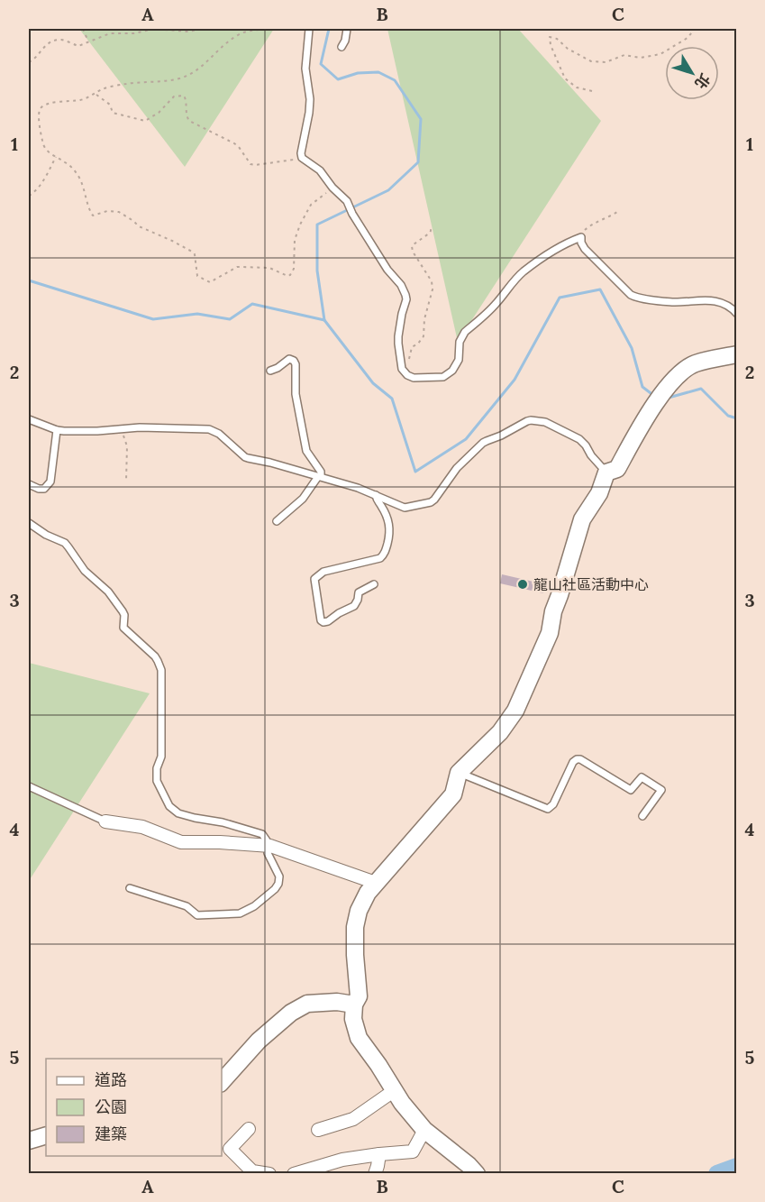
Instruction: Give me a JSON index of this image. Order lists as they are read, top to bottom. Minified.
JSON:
{"places":["龍山社區活動中心"],"legend":["道路","公園","建築"],"north":"bottom right","grid":{"columns":["A","B","C"],"rows":["1","2","3","4","5"]}}
